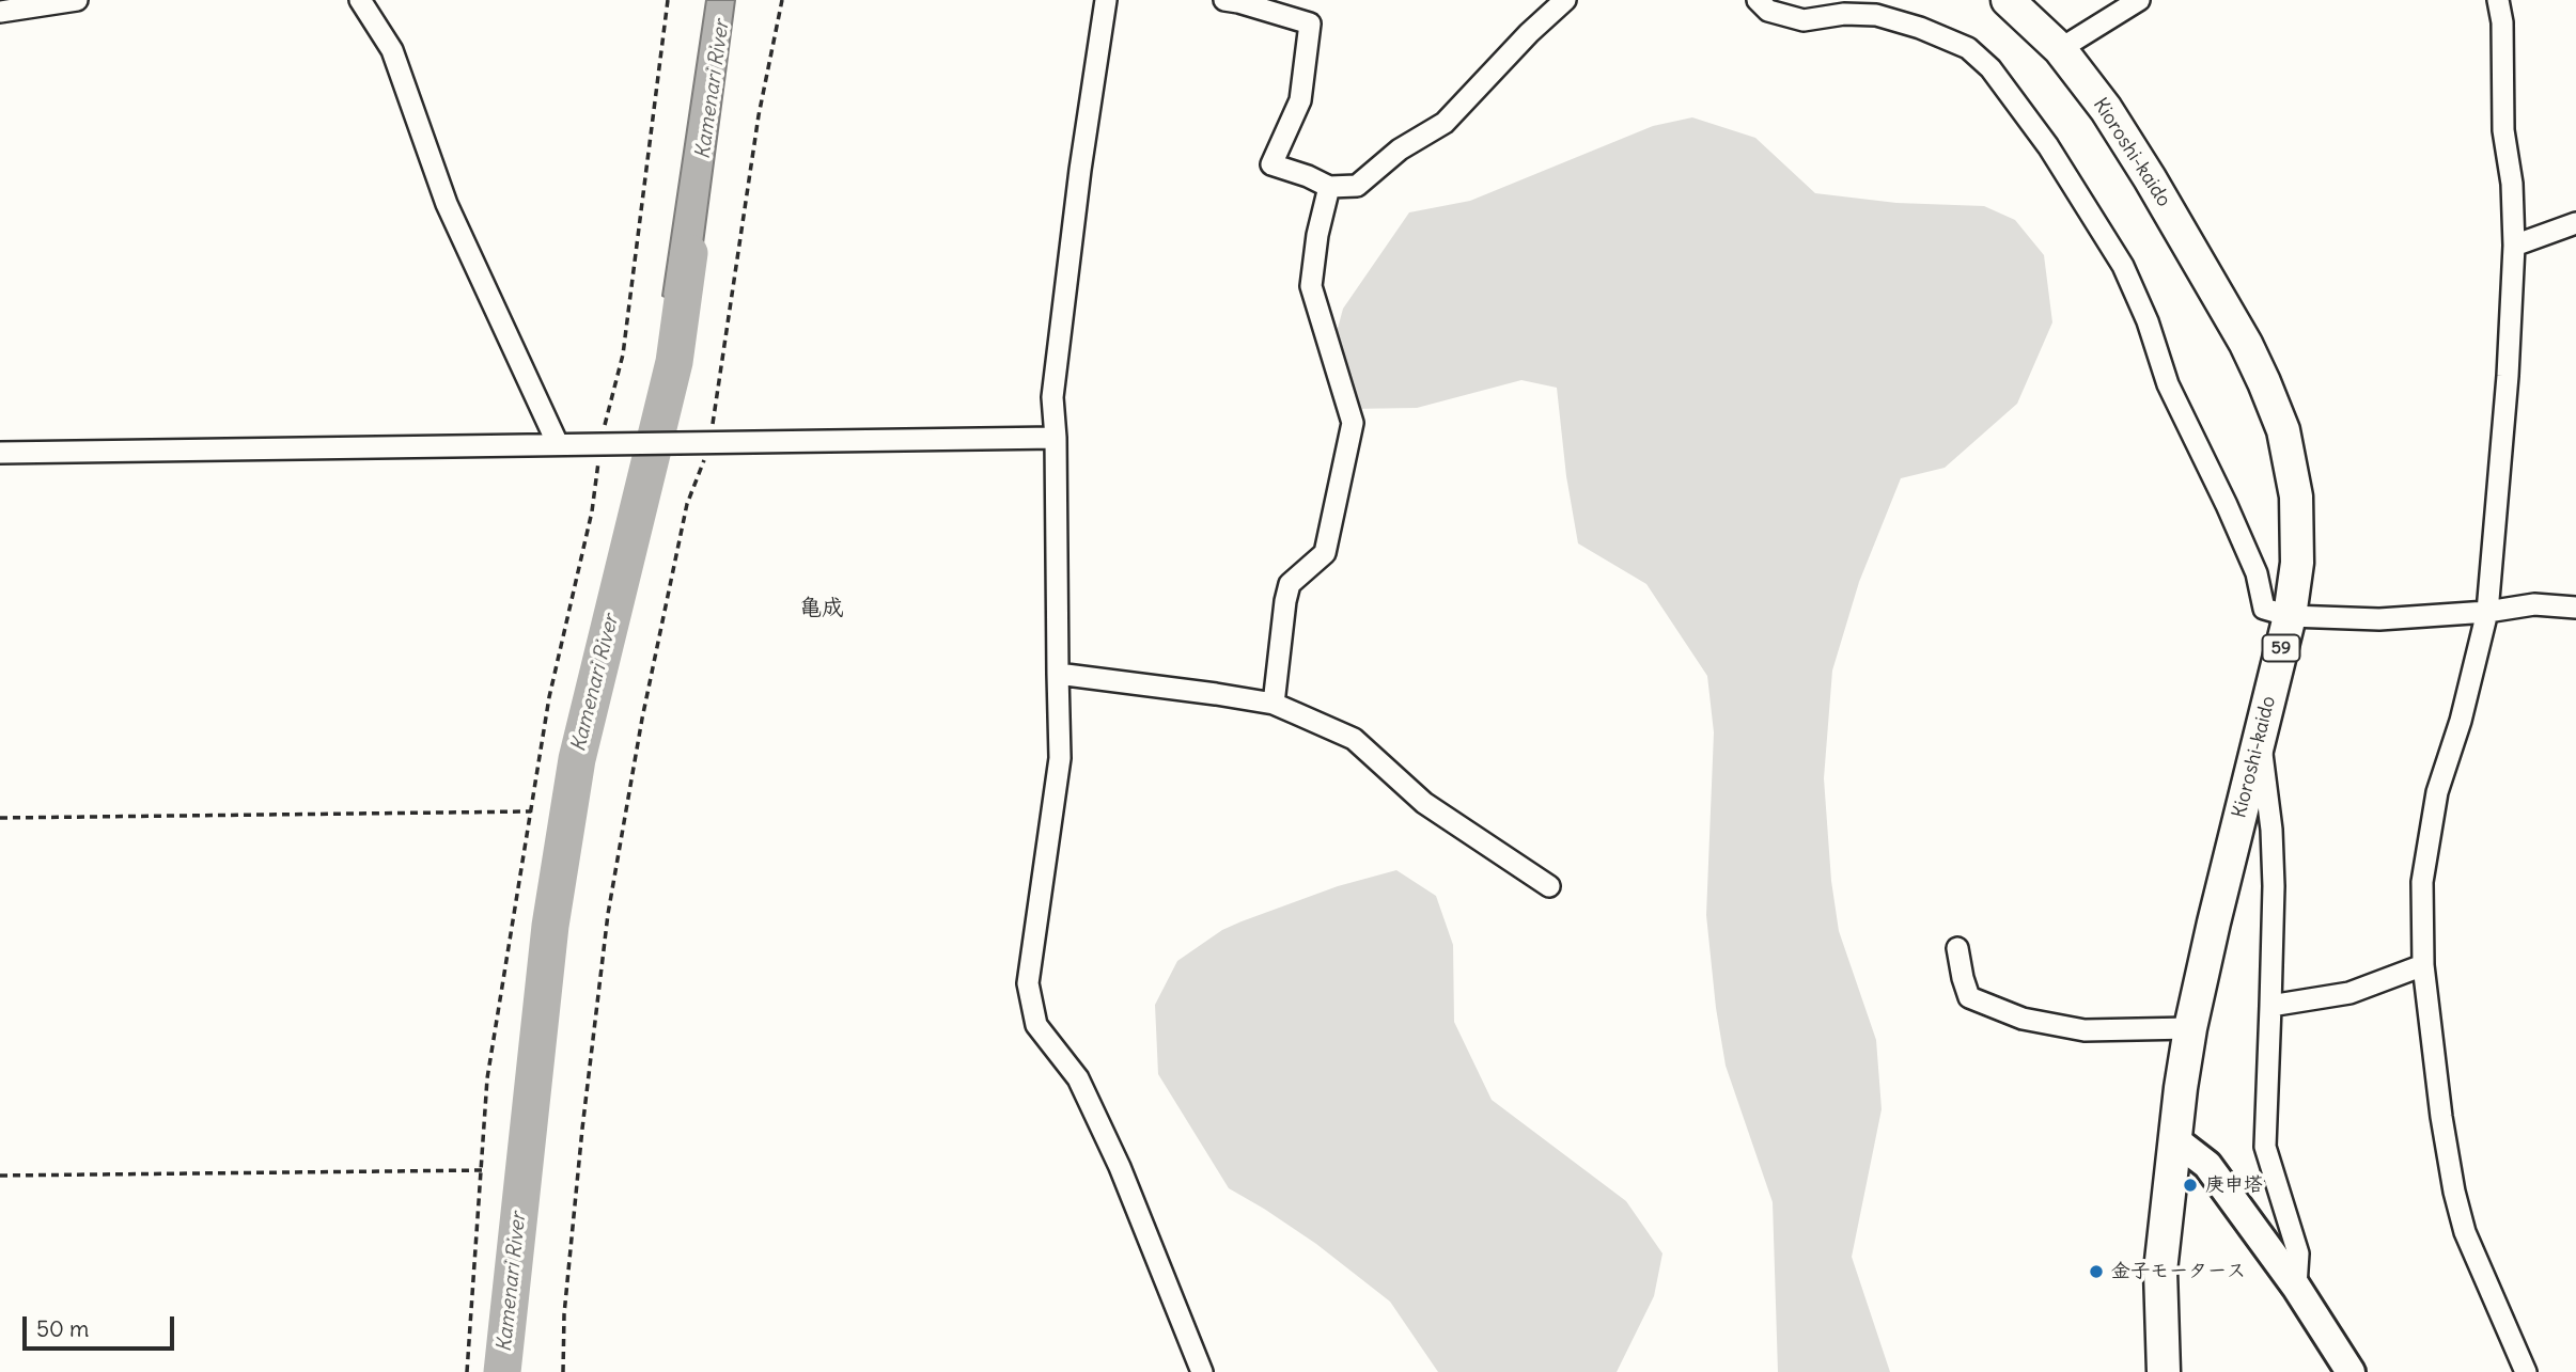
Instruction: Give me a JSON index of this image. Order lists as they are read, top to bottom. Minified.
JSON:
{"streets":{"main road":["Kioroshi-kaido","59"]},"districts":["亀成"],"water":["Kamenari River"],"places":["庚申塔","金子モータース"],"scale_bar":"50 m"}
